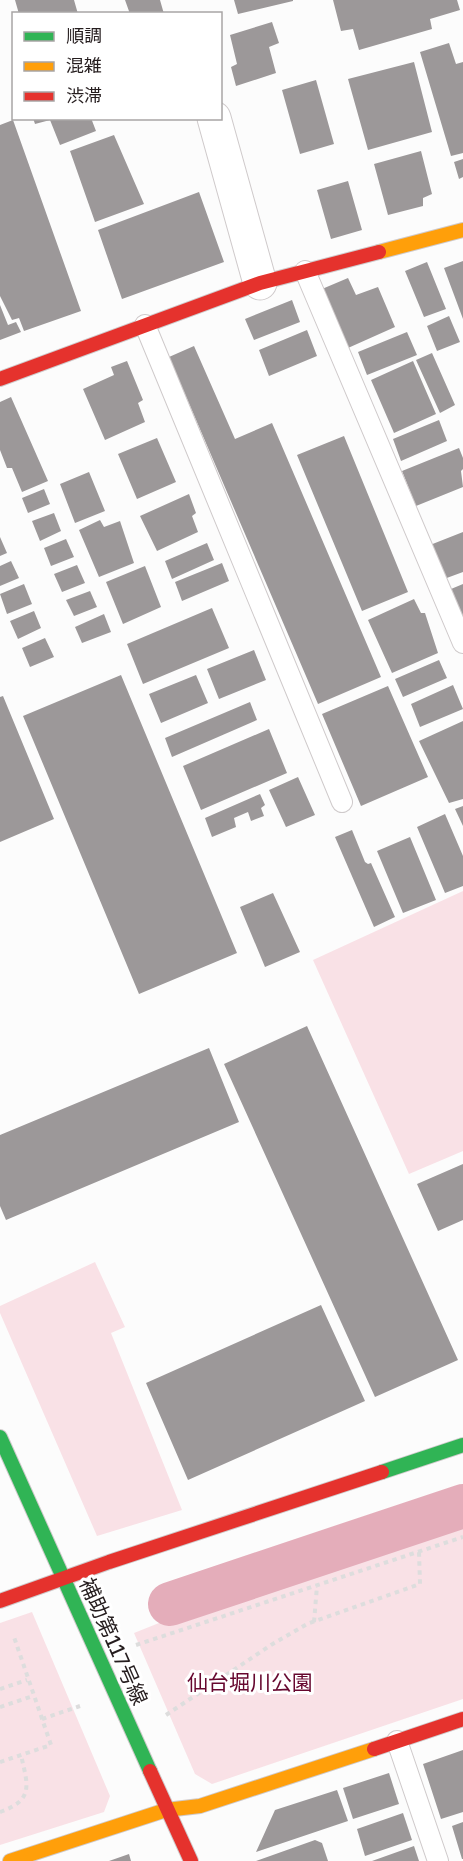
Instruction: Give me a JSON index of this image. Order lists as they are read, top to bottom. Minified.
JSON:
{"streets":{"street":["補助第117号線"]},"parks":["仙台堀川公園"],"legend":["順調","混雑","渋滞"]}
